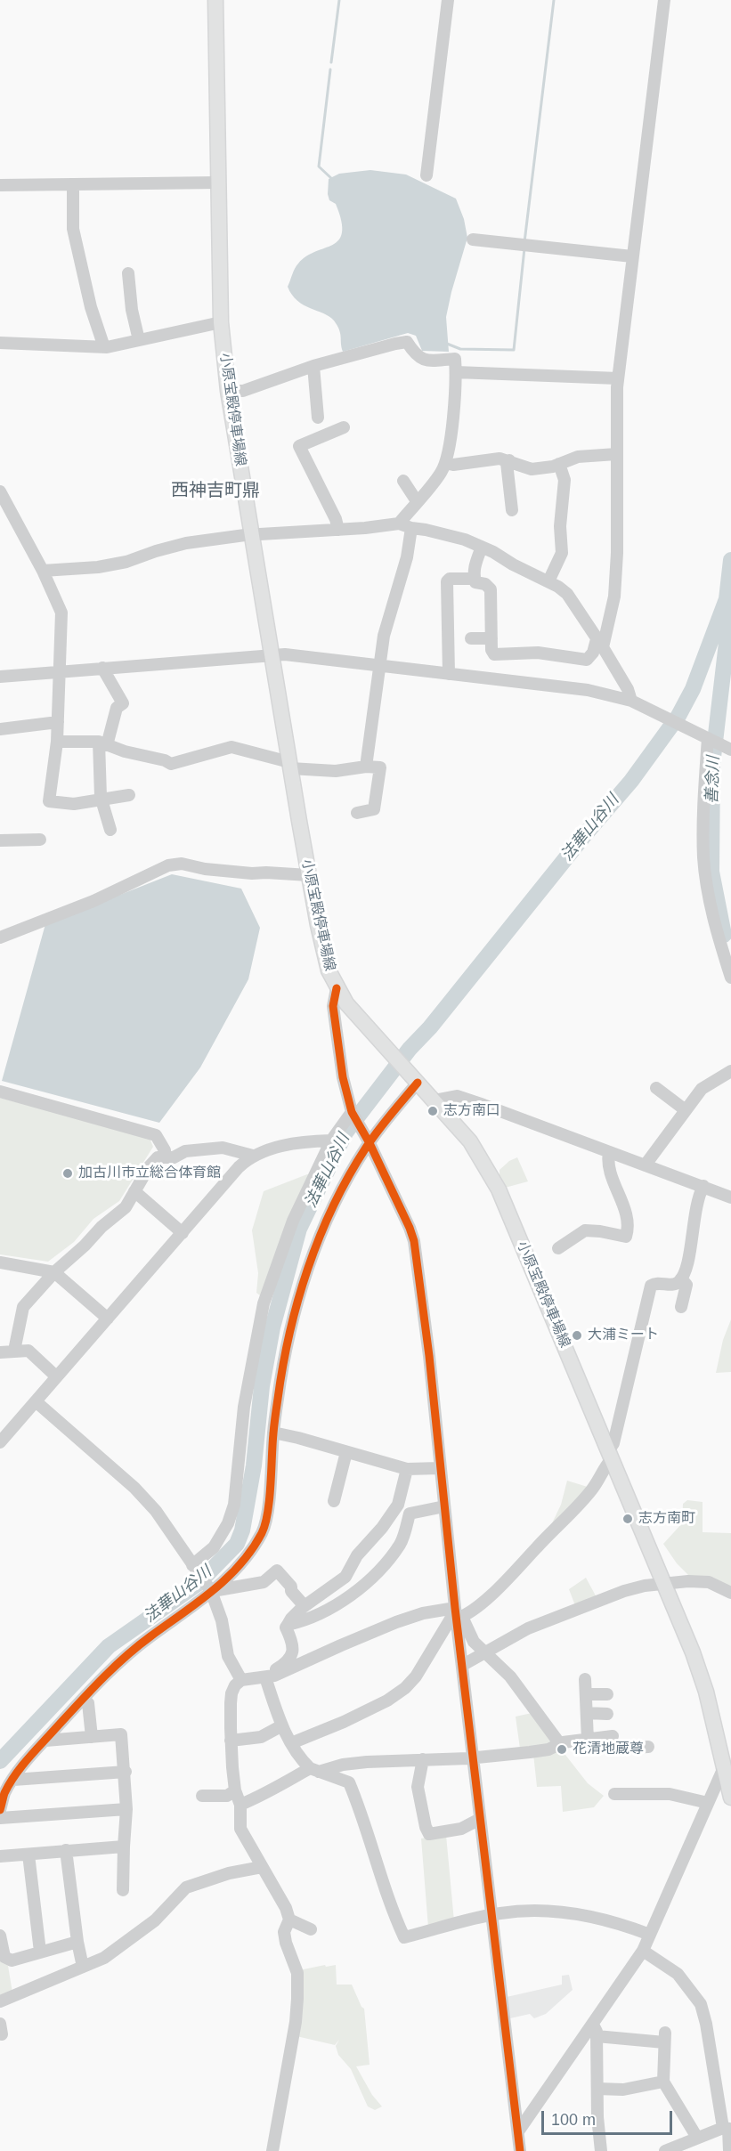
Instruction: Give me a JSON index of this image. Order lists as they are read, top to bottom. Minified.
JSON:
{"streets":{"main road":["小原宝殿停車場線"]},"districts":["西神吉町鼎"],"water":["善念川","法華山谷川"],"places":["志方南口","加古川市立総合体育館","大浦ミート","志方南町","花清地蔵尊"],"scale_bar":"100 m"}
